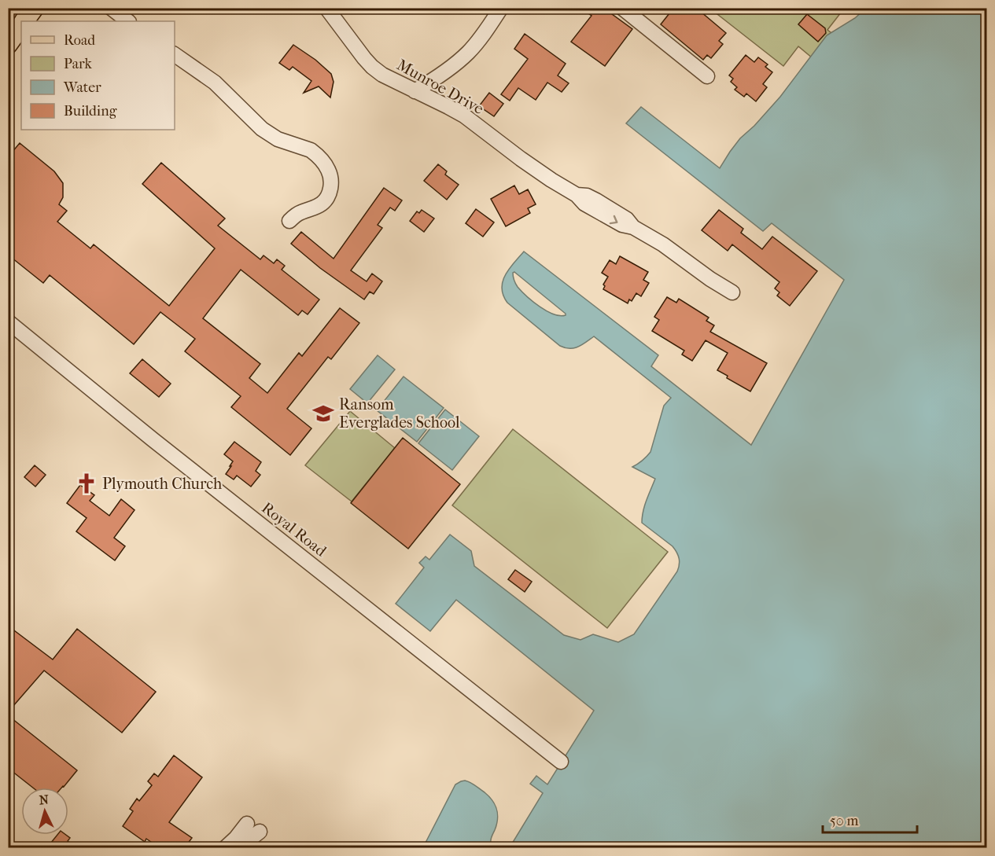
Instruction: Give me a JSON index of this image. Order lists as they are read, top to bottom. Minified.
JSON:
{"streets":{"street":["Munroe Drive","Royal Road"]},"places":{"school or university":["Ransom Everglades School"],"church":["Plymouth Church"]},"legend":["Road","Park","Water","Building"],"scale_bar":"50 m","north":"top"}
